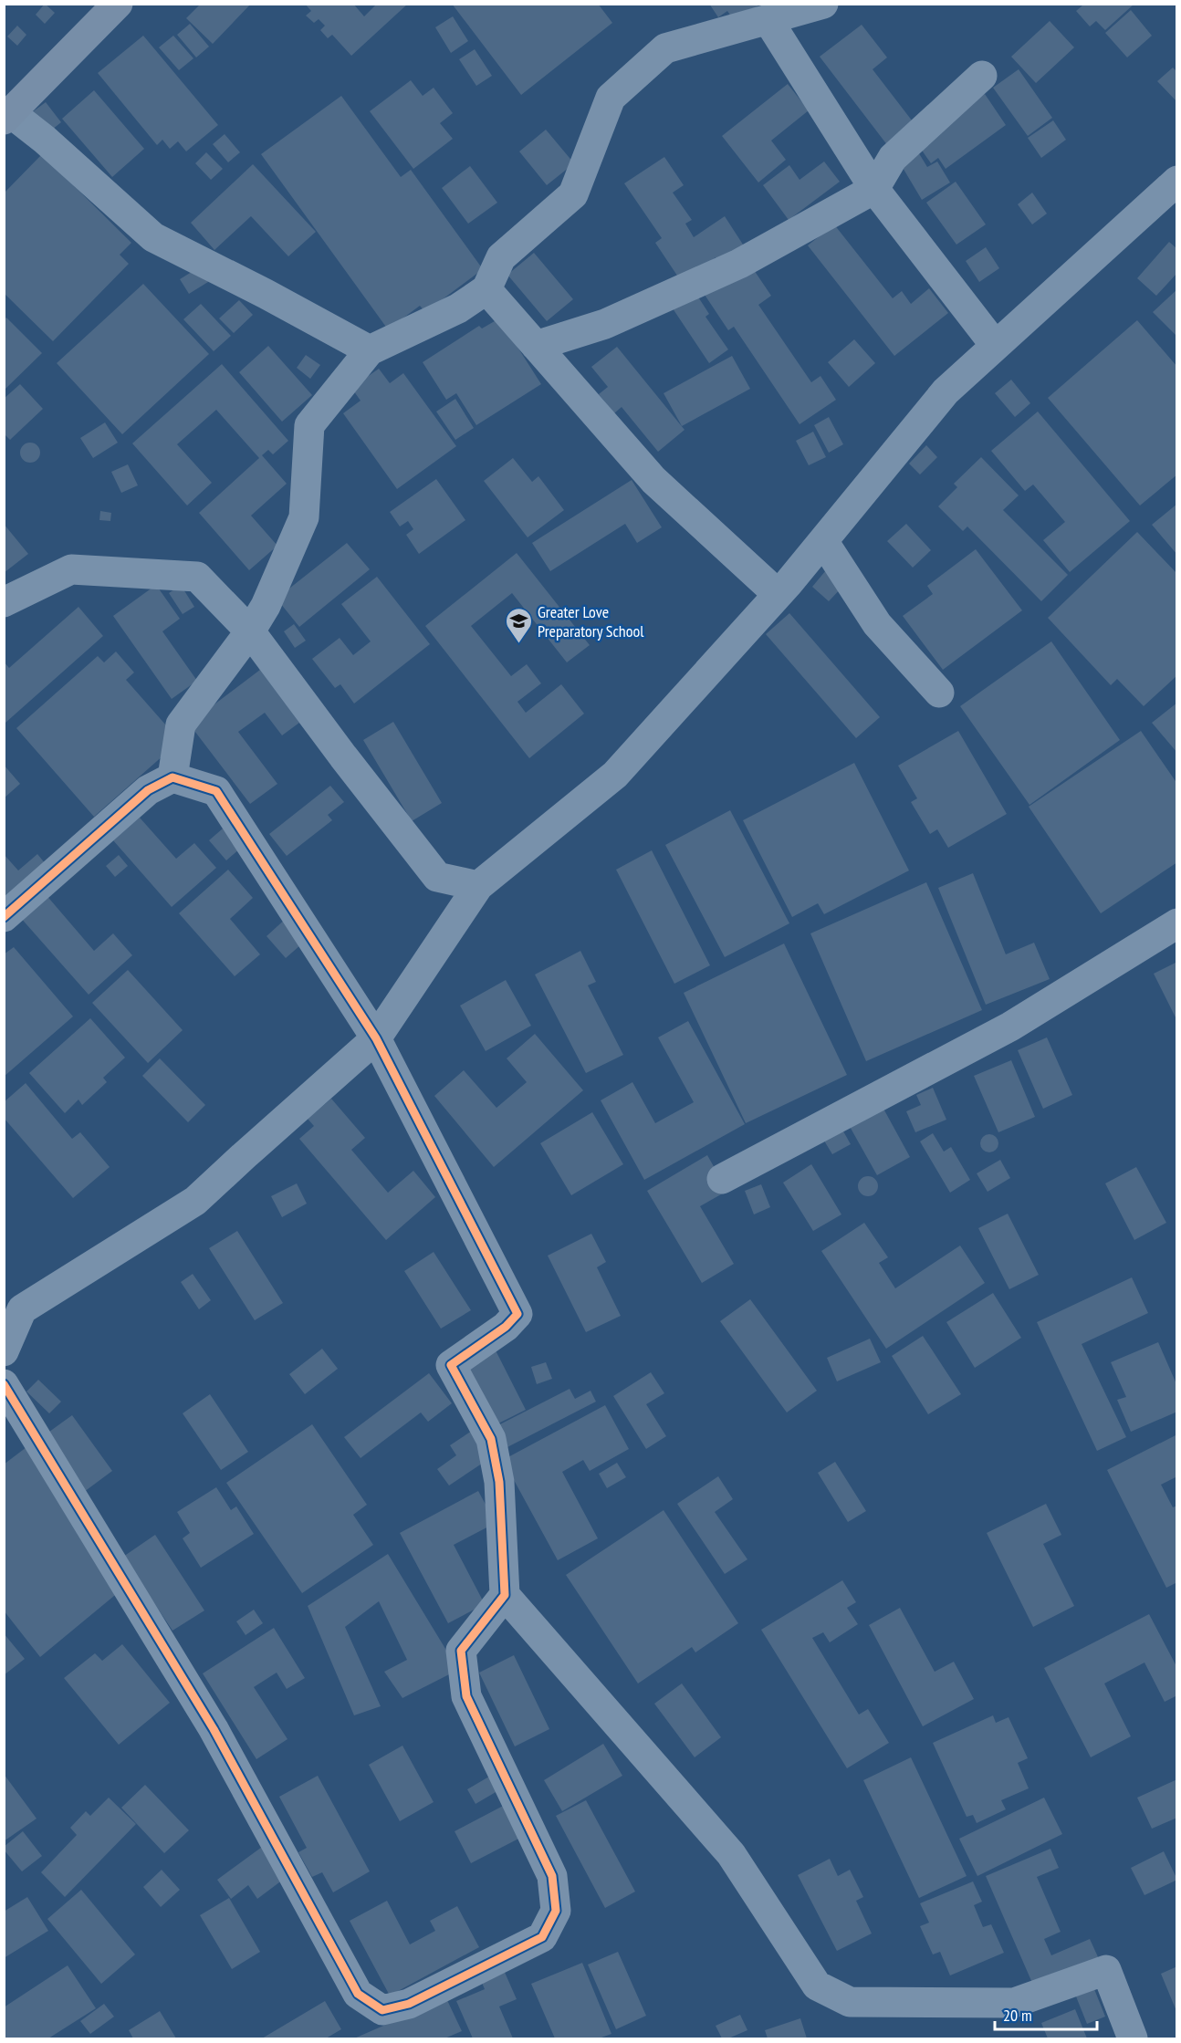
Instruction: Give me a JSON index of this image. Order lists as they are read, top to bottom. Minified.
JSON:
{"places":{"school or university":["Greater Love Preparatory School"]},"scale_bar":"20 m"}
